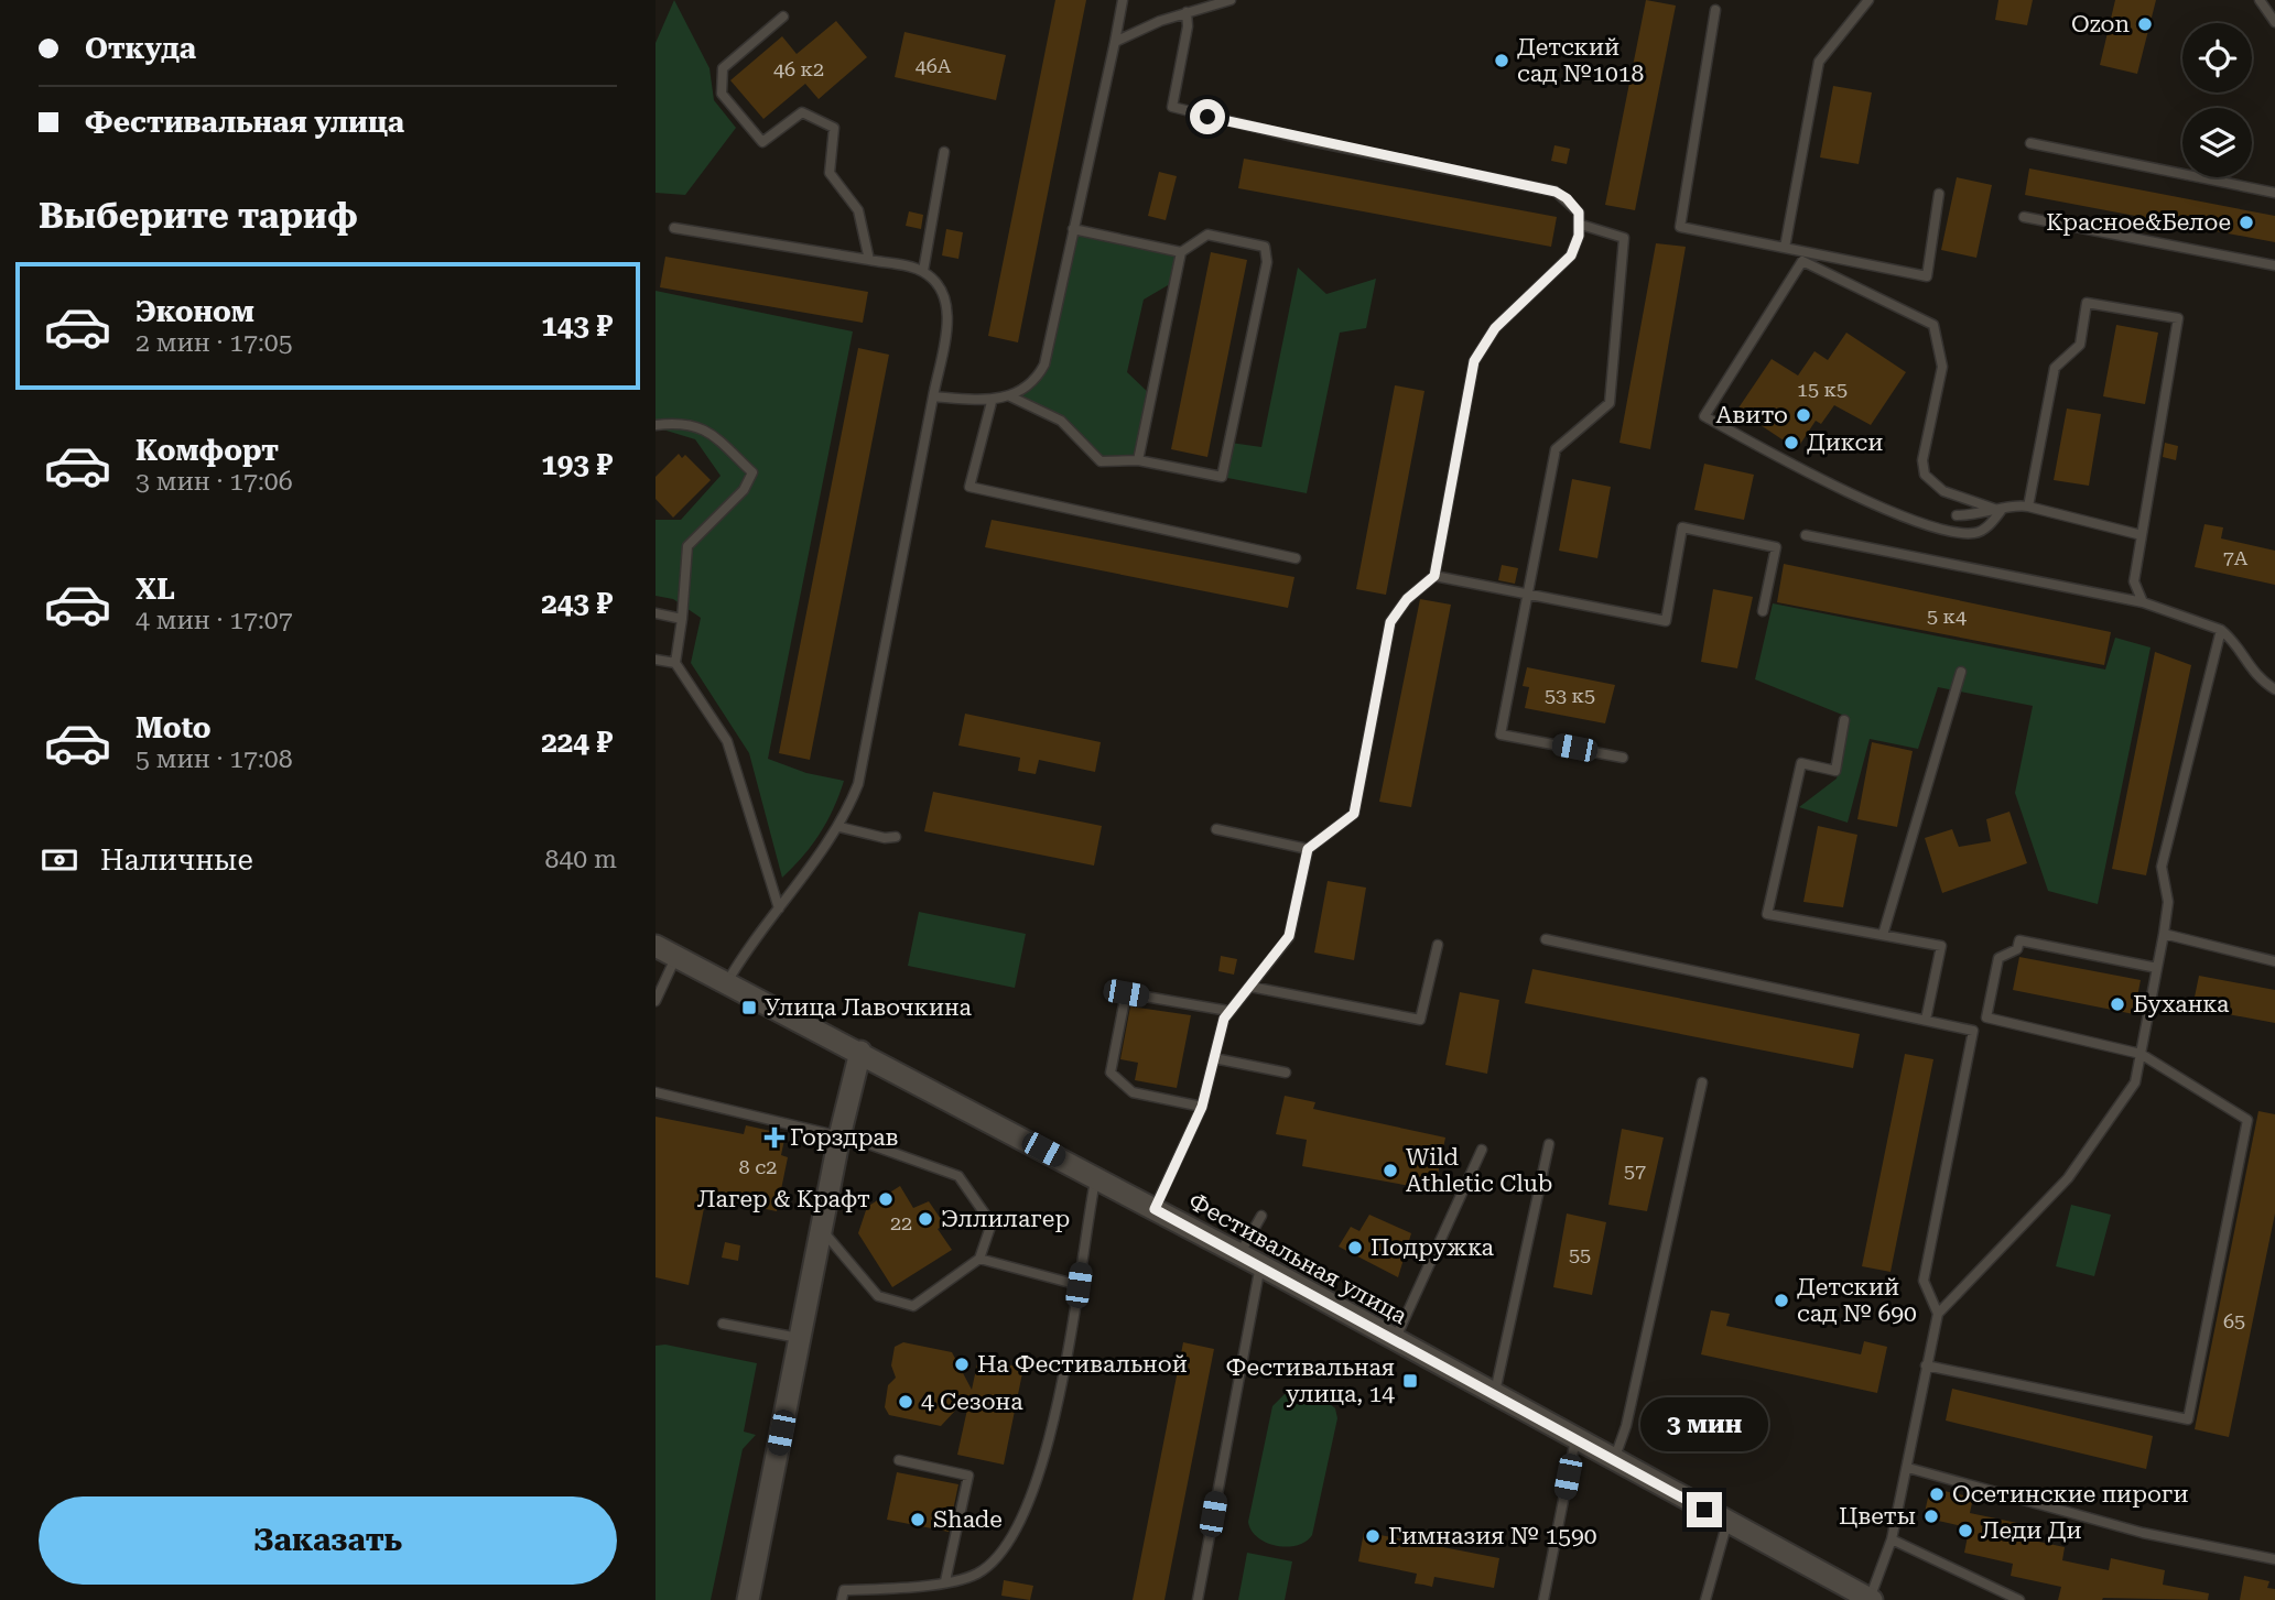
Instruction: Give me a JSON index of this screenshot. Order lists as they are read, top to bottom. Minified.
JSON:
{"streets":{"street":["Фестивальная улица"]},"places":{"other":["Ozon","Детский сад №1018","Красное&Белое","Авито","Дикси","Буханка","Wild Athletic Club","Лагер & Крафт","Эллилагер","Подружка","Детский сад № 690","На Фестивальной","4 Сезона","Осетинские пироги","Цветы","Shade","Леди Ди","Гимназия № 1590"],"transit":["Улица Лавочкина","Фестивальная улица, 14"],"health":["Горздрав"]},"house_numbers":["46А","46 к2","15 к5","7А","5 к4","53 к5","8 с2","57","22","55","65"],"page":{"banner":["Откуда","Фестивальная улица"],"heading":"Выберите тариф","list":[{"name":"Эконом","note":"2 мин · 17:05","value":"143 ₽"},{"name":"Комфорт","note":"3 мин · 17:06","value":"193 ₽"},{"name":"XL","note":"4 мин · 17:07","value":"243 ₽"},{"name":"Moto","note":"5 мин · 17:08","value":"224 ₽"}],"pay":["Наличные","840 m"],"bubble":"3 мин","buttons":"Заказать"}}
